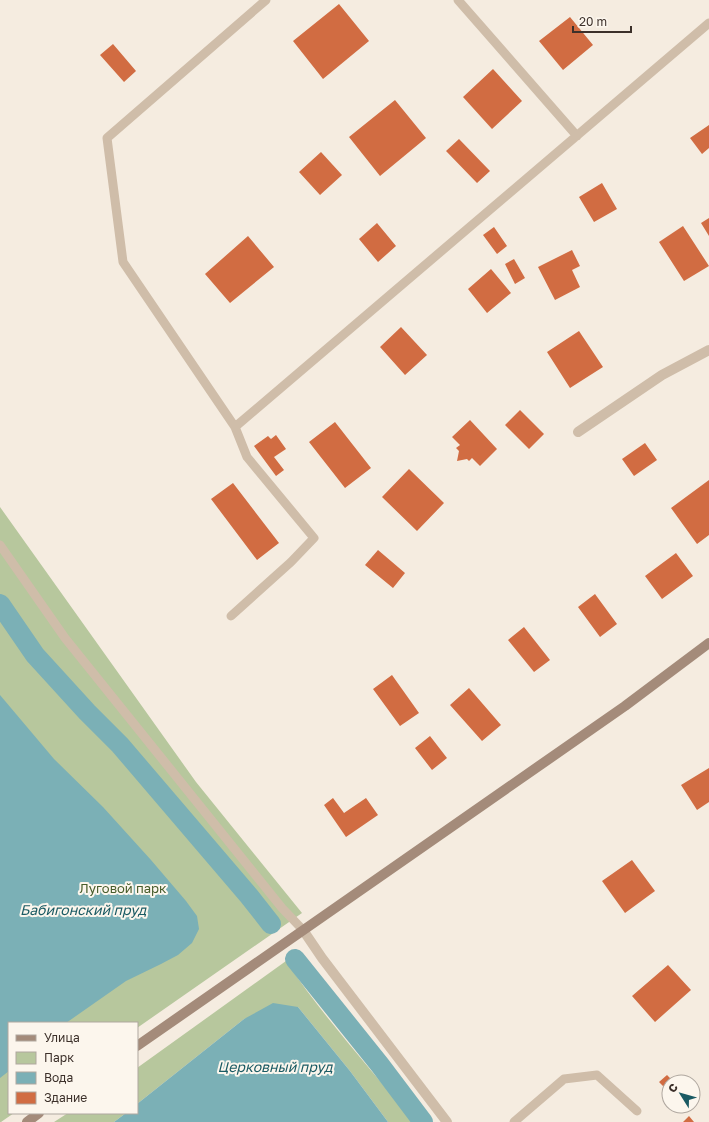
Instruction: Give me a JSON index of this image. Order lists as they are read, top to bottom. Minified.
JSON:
{"water":["Бабигонский пруд","Церковный пруд"],"parks":["Луговой парк"],"legend":["Улица","Парк","Вода","Здание"],"scale_bar":"20 m","north":"top left"}
